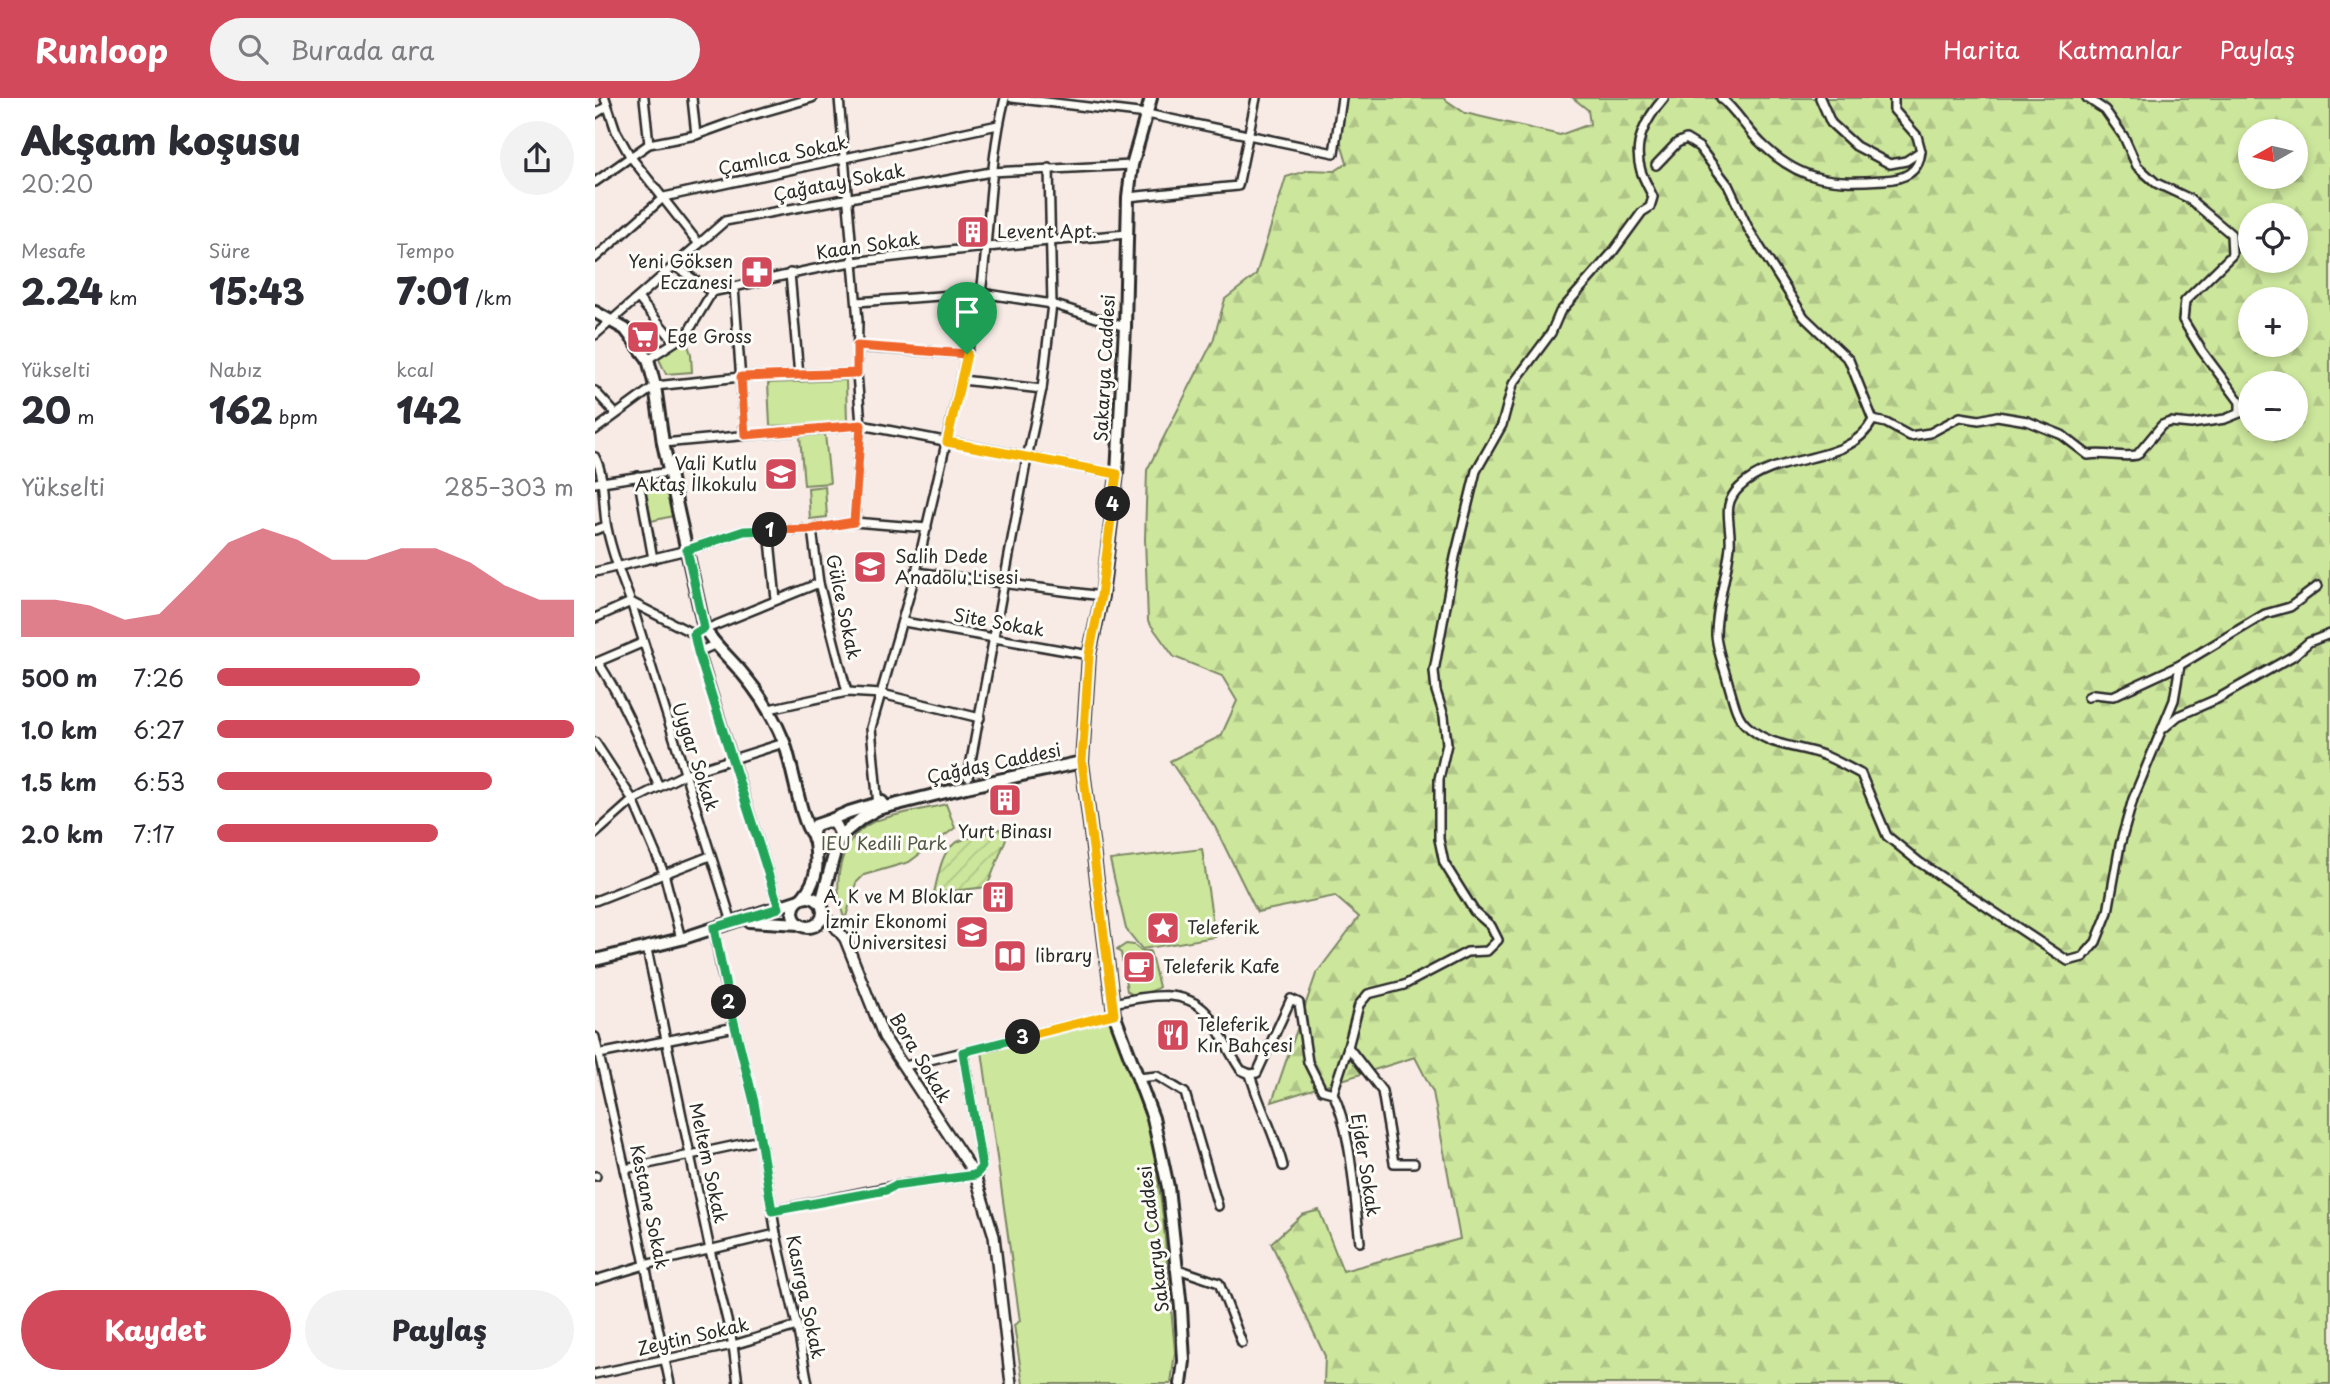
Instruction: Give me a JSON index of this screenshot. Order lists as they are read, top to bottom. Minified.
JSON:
{"streets":{"main road":["Sakarya Caddesi","Çağdaş Caddesi"],"street":["Çamlıca Sokak","Çağatay Sokak","Kaan Sokak","Gülce Sokak","Site Sokak","Uygar Sokak","Bora Sokak","Meltem Sokak","Ejder Sokak","Kestane Sokak","Kasırga Sokak","Zeytin Sokak"]},"crossings":[["Çağatay Sokak","Sakarya Caddesi"],["Kaan Sokak","Sakarya Caddesi"],["Sakarya Caddesi","Site Sokak"],["Sakarya Caddesi","Çağdaş Caddesi"],["Meltem Sokak","Zeytin Sokak"],["Kestane Sokak","Zeytin Sokak"],["Kasırga Sokak","Zeytin Sokak"]],"parks":["IEU Kedili Park"],"places":{"building":["Levent Apt.","Yurt Binası","A, K ve M Bloklar"],"pharmacy":["Yeni Göksen Eczanesi"],"supermarket":["Ege Gross"],"school or university":["Vali Kutlu Aktaş İlkokulu","Salih Dede Anadolu Lisesi","İzmir Ekonomi Üniversitesi"],"place":["Teleferik"],"library":["library"],"cafe":["Teleferik Kafe"],"restaurant":["Teleferik Kır Bahçesi"]},"north":"left","page":{"header":"Runloop","search":"Burada ara","nav":["Harita","Katmanlar","Paylaş"],"heading":["Akşam koşusu","20:20"],"map_buttons":["+","−"],"stats":[["Mesafe","2.24 km"],["Süre","15:43"],["Tempo","7:01 /km"],["Yükselti","20 m"],["Nabız","162 bpm"],["kcal","142"]],"chart":["Yükselti","285–303 m"],"pins":["4","1","2","3"],"list":[{"name":"500 m","note":"7:26"},{"name":"1.0 km","note":"6:27"},{"name":"1.5 km","note":"6:53"},{"name":"2.0 km","note":"7:17"}],"buttons":["Kaydet","Paylaş"]}}
